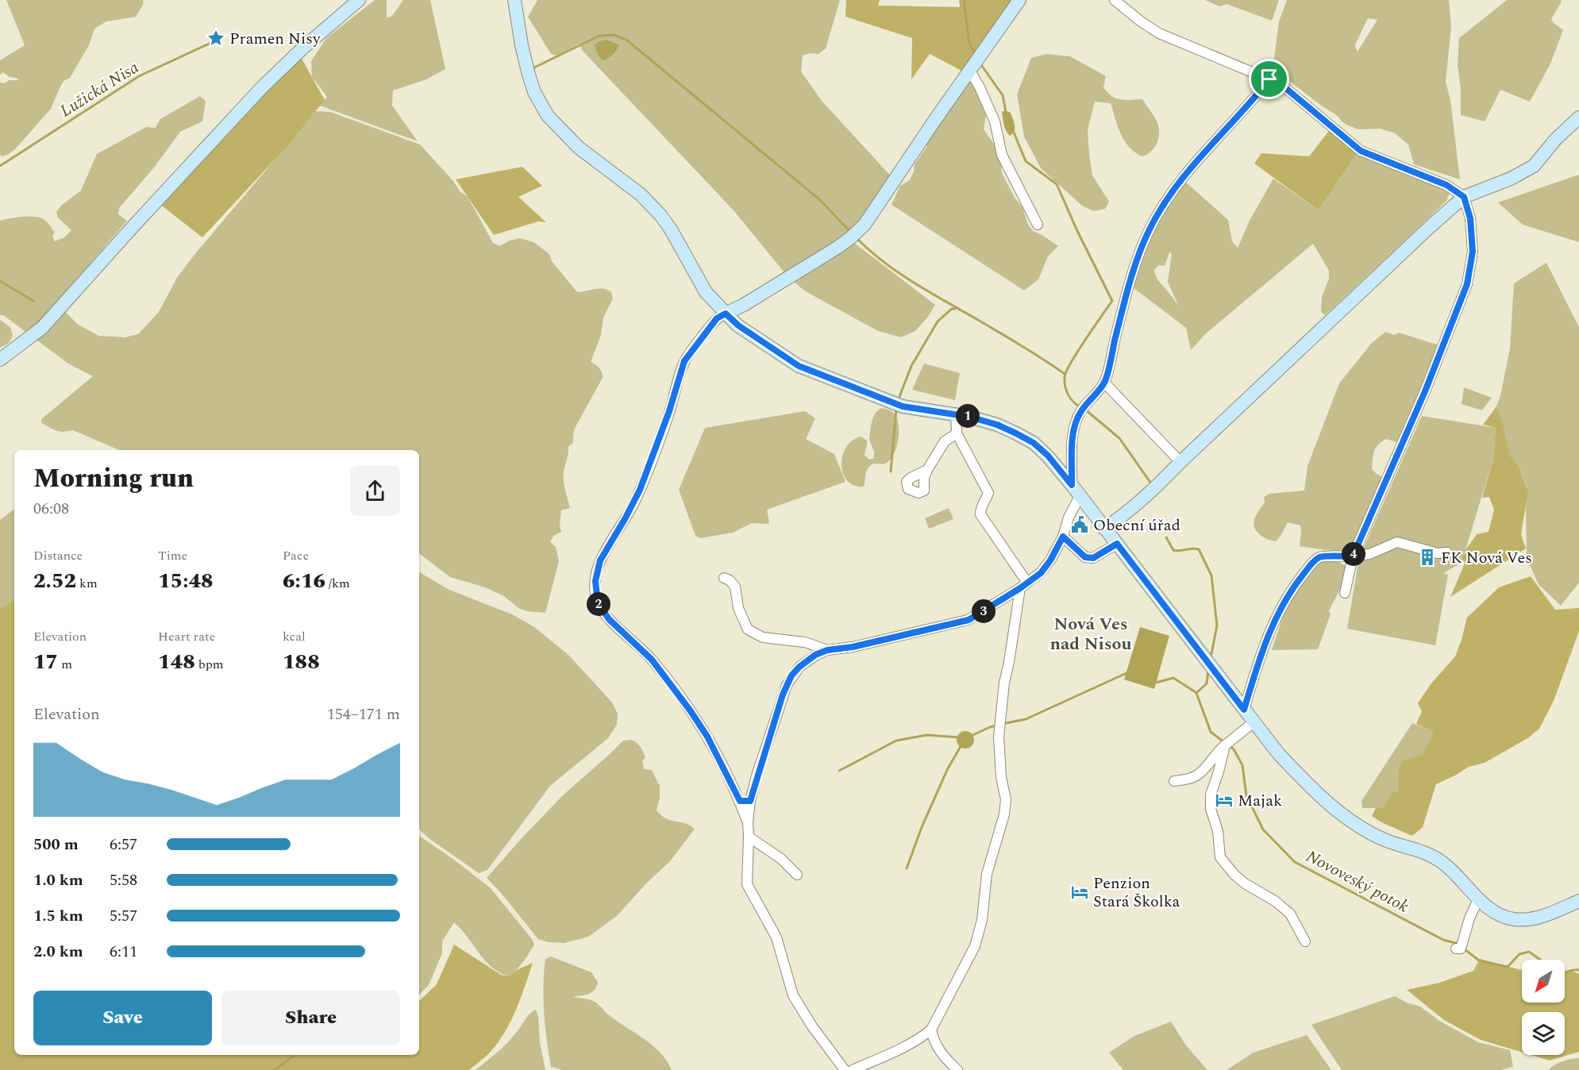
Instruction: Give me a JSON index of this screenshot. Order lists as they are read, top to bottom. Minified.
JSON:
{"districts":["Nová Ves nad Nisou"],"water":["Lužická Nisa","Novoveský potok"],"places":{"place":["Pramen Nisy"],"public building":["Obecní úřad"],"building":["FK Nová Ves"],"hotel":["Majak","Penzion Stará Školka"]},"north":"bottom left","page":{"pins":["1","4","2","3"],"heading":["Morning run","06:08"],"stats":[["Distance","2.52 km"],["Time","15:48"],["Pace","6:16 /km"],["Elevation","17 m"],["Heart rate","148 bpm"],["kcal","188"]],"chart":["Elevation","154–171 m"],"list":[{"name":"500 m","note":"6:57"},{"name":"1.0 km","note":"5:58"},{"name":"1.5 km","note":"5:57"},{"name":"2.0 km","note":"6:11"}],"buttons":["Save","Share"]}}
